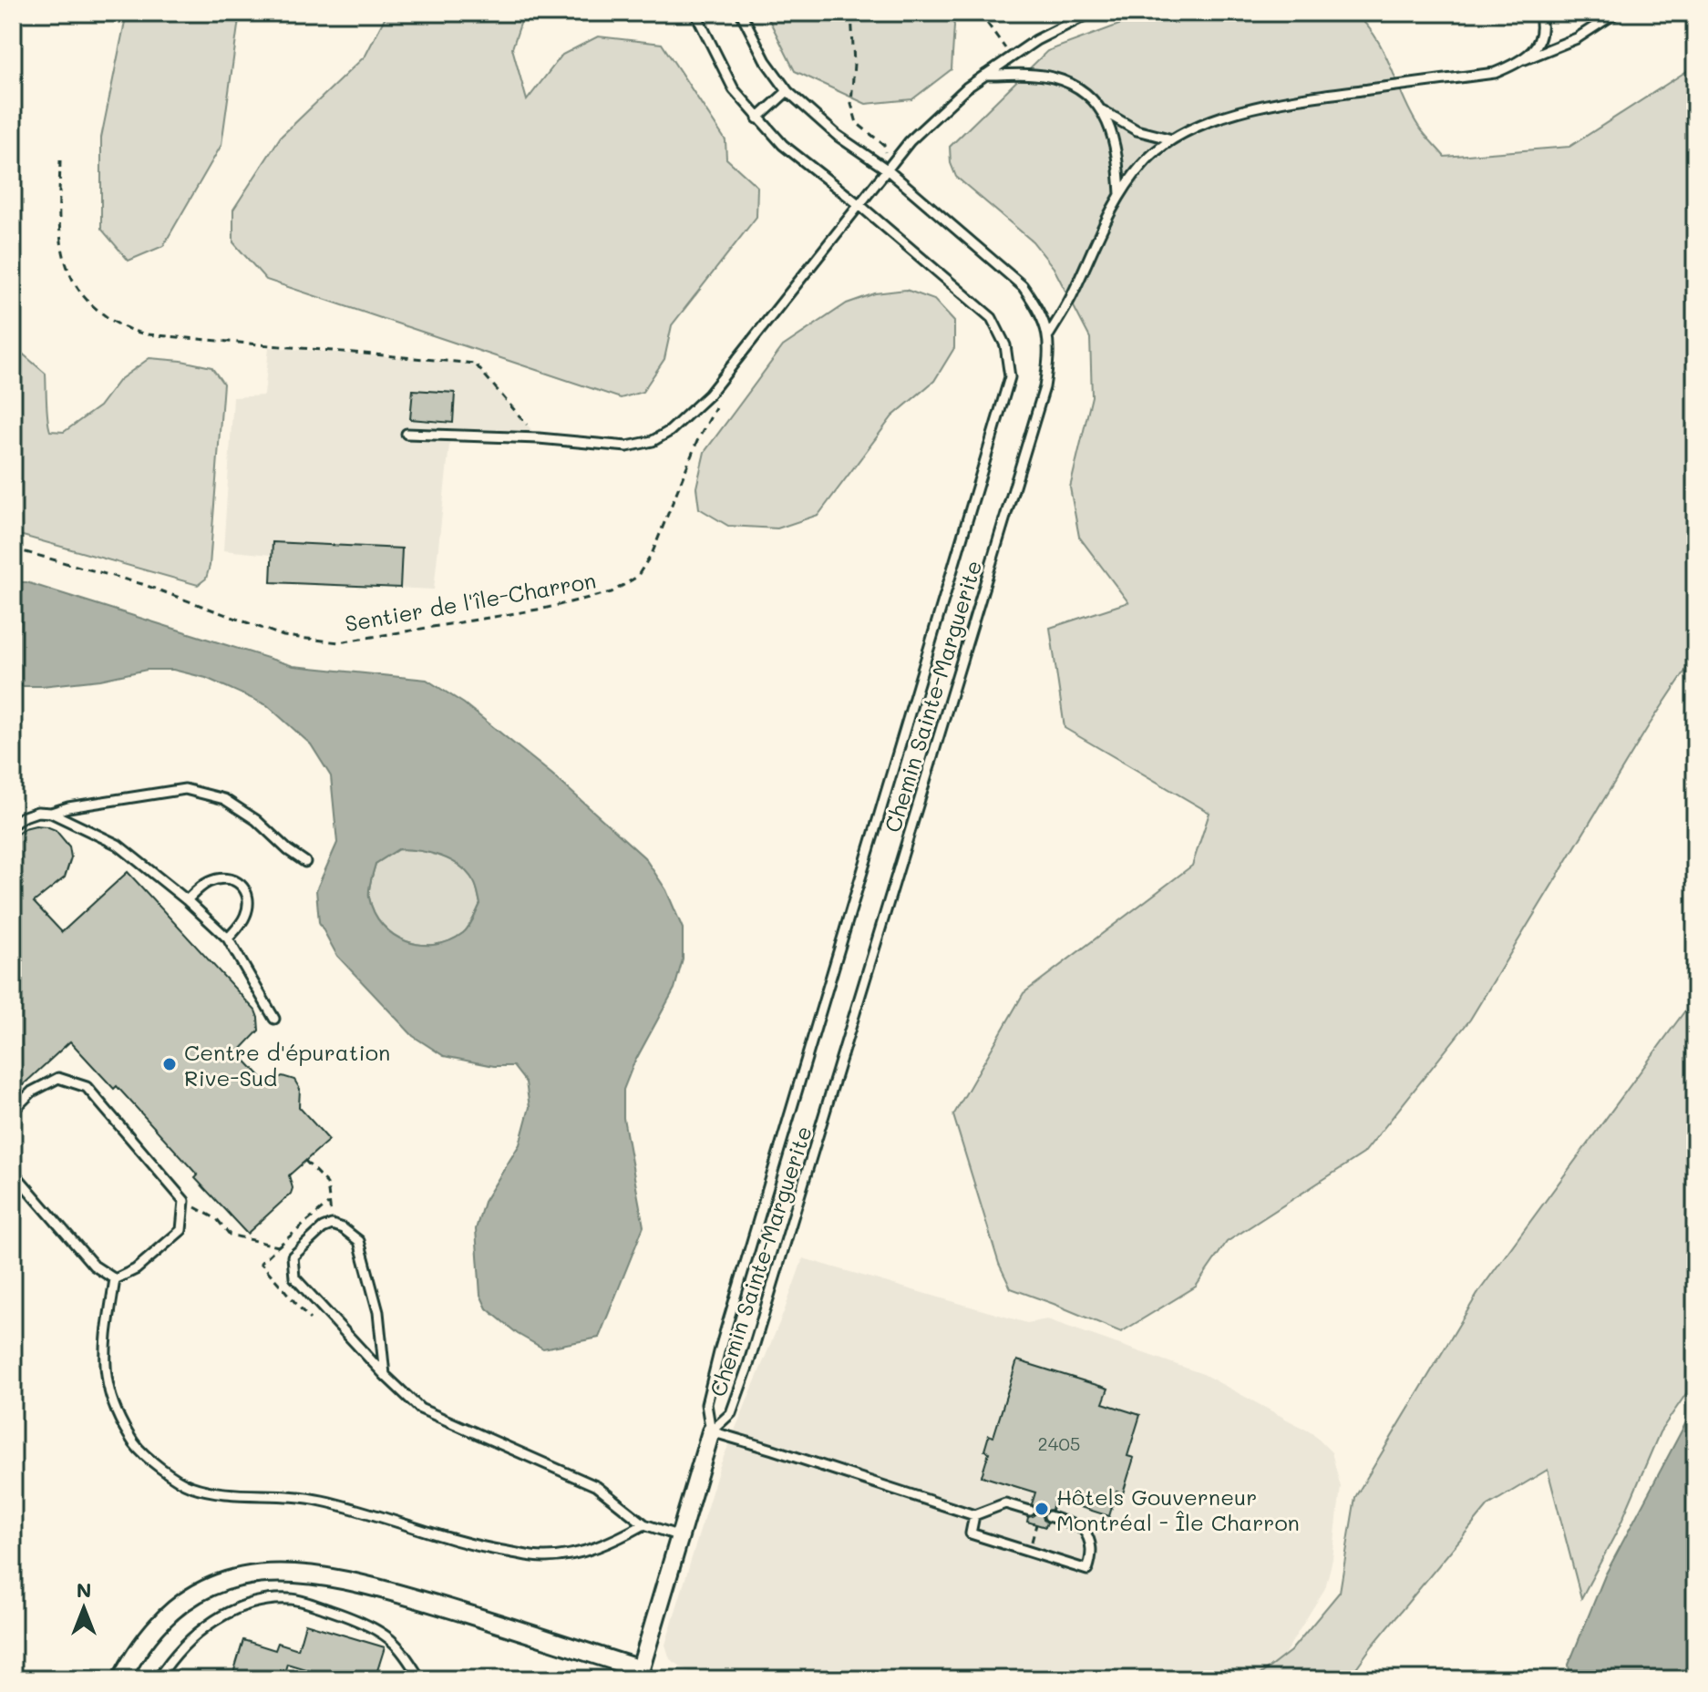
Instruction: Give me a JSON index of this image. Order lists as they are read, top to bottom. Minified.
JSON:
{"streets":{"lane":["Chemin Sainte-Marguerite"],"path":["Sentier de l'île-Charron"]},"places":["Centre d'épuration Rive-Sud","Hôtels Gouverneur Montréal - Île Charron"],"house_numbers":["2405"],"north":"top"}
